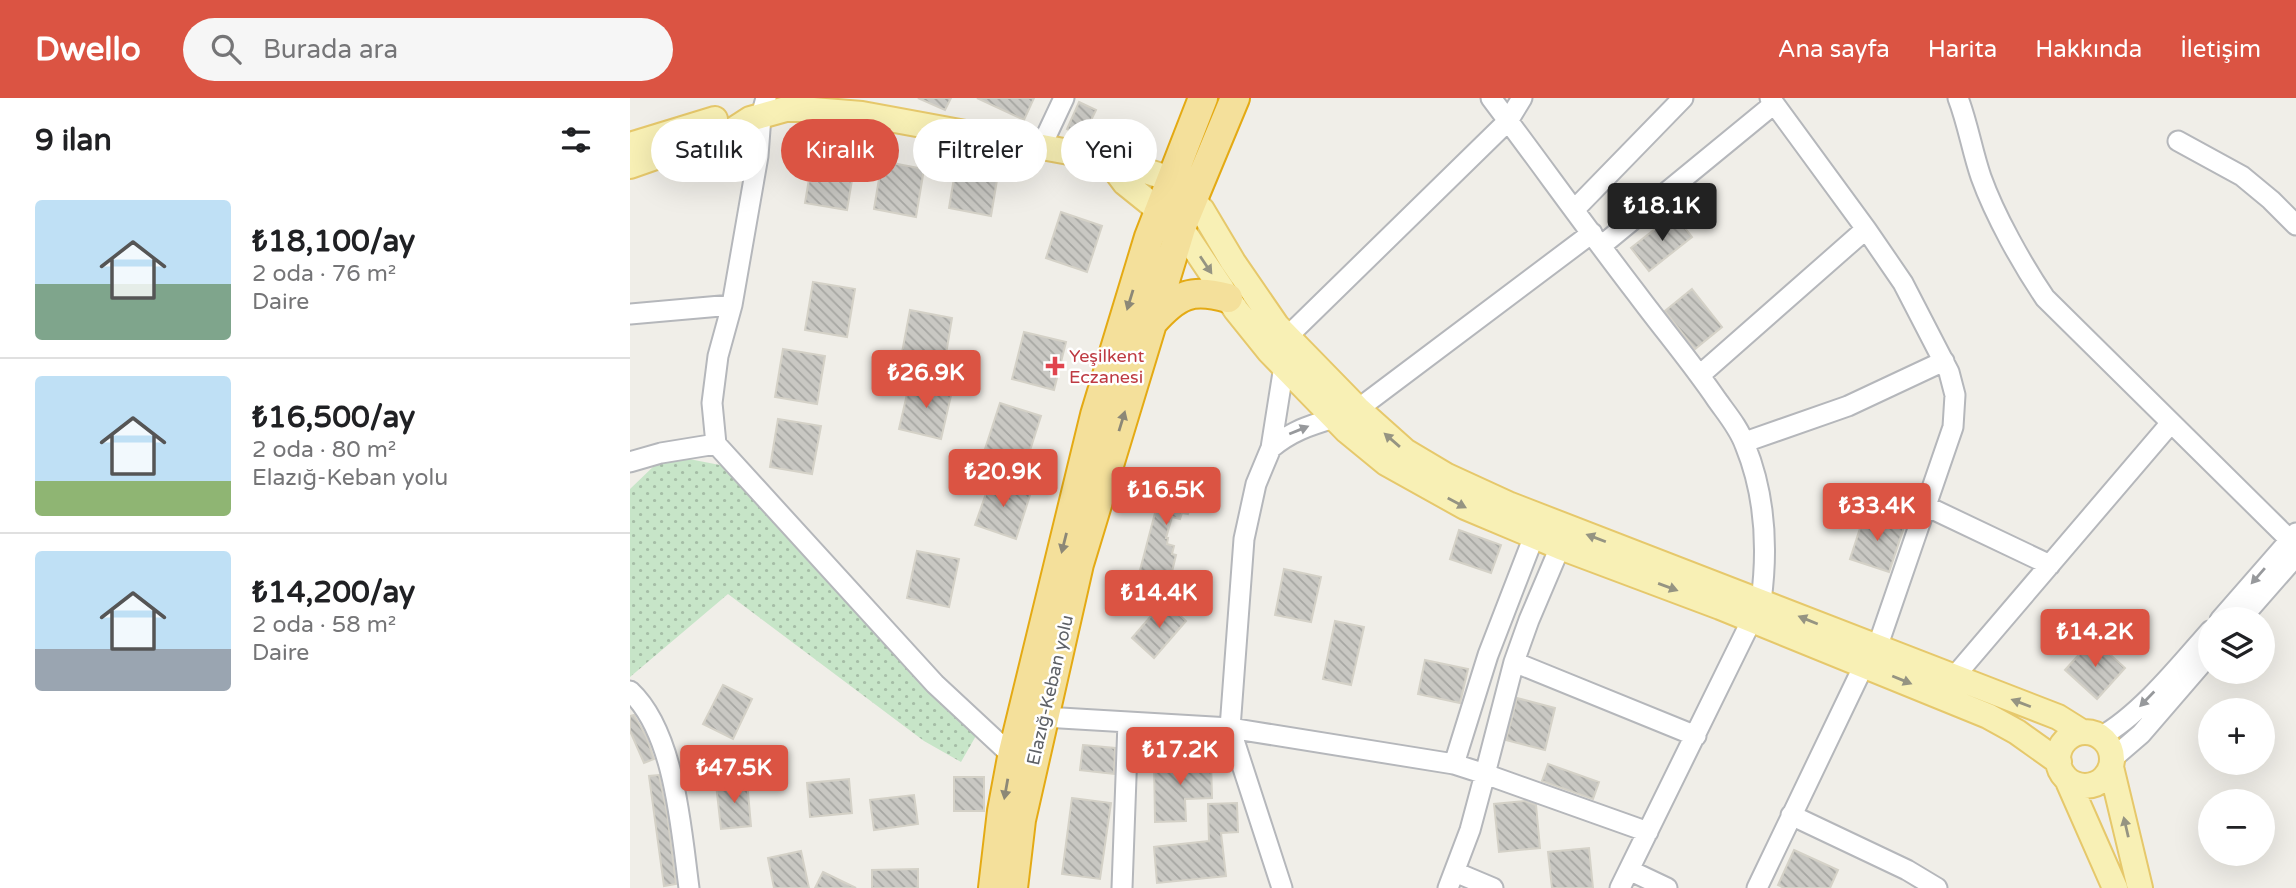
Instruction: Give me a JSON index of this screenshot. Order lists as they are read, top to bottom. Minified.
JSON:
{"streets":{"highway":["Elazığ-Keban yolu"]},"places":{"health":["Yeşilkent Eczanesi"]},"page":{"header":"Dwello","search":"Burada ara","nav":["Ana sayfa","Harita","Hakkında","İletişim"],"heading":"9 ilan","chip":["Satılık","Kiralık","Filtreler","Yeni"],"list":[{"name":"₺18,100/ay","note":"2 oda · 76 m² · Daire"},{"name":"₺16,500/ay","note":"2 oda · 80 m² · Elazığ-Keban yolu"},{"name":"₺14,200/ay","note":"2 oda · 58 m² · Daire"}],"price":["₺18.1K","₺26.9K","₺20.9K","₺16.5K","₺33.4K","₺14.4K","₺14.2K","₺17.2K","₺47.5K"],"map_buttons":["+","−"]}}
